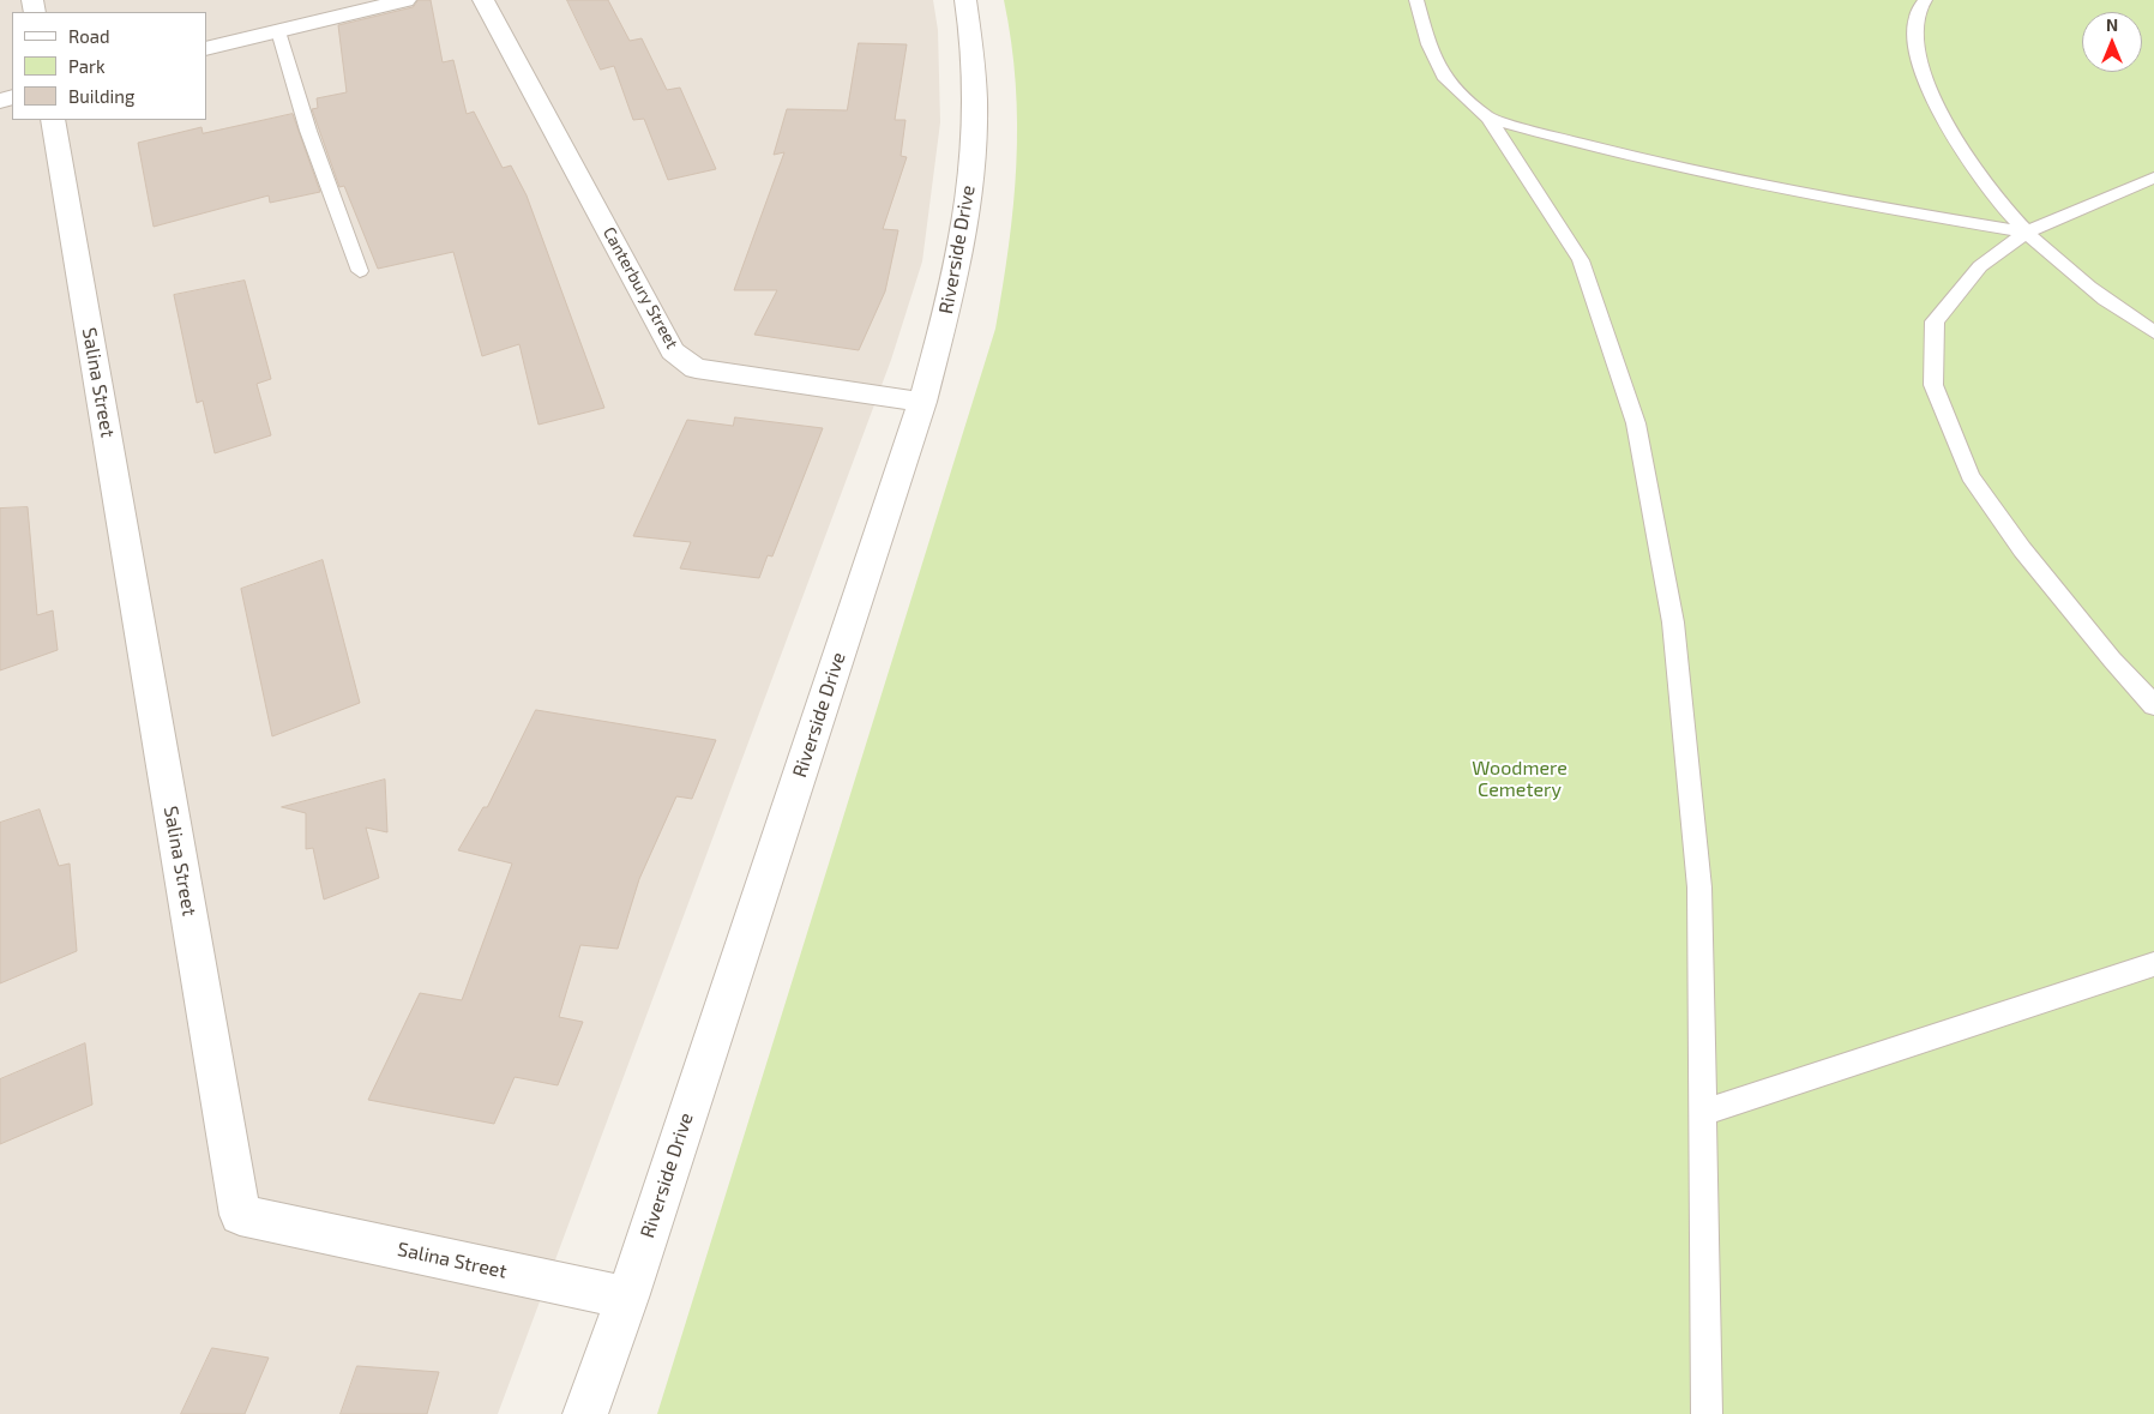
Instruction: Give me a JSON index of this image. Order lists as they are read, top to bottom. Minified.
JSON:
{"streets":{"street":["Riverside Drive","Canterbury Street","Salina Street"]},"crossings":[["Riverside Drive","Canterbury Street"],["Riverside Drive","Salina Street"]],"parks":["Woodmere Cemetery"],"legend":["Road","Park","Building"],"north":"top"}
